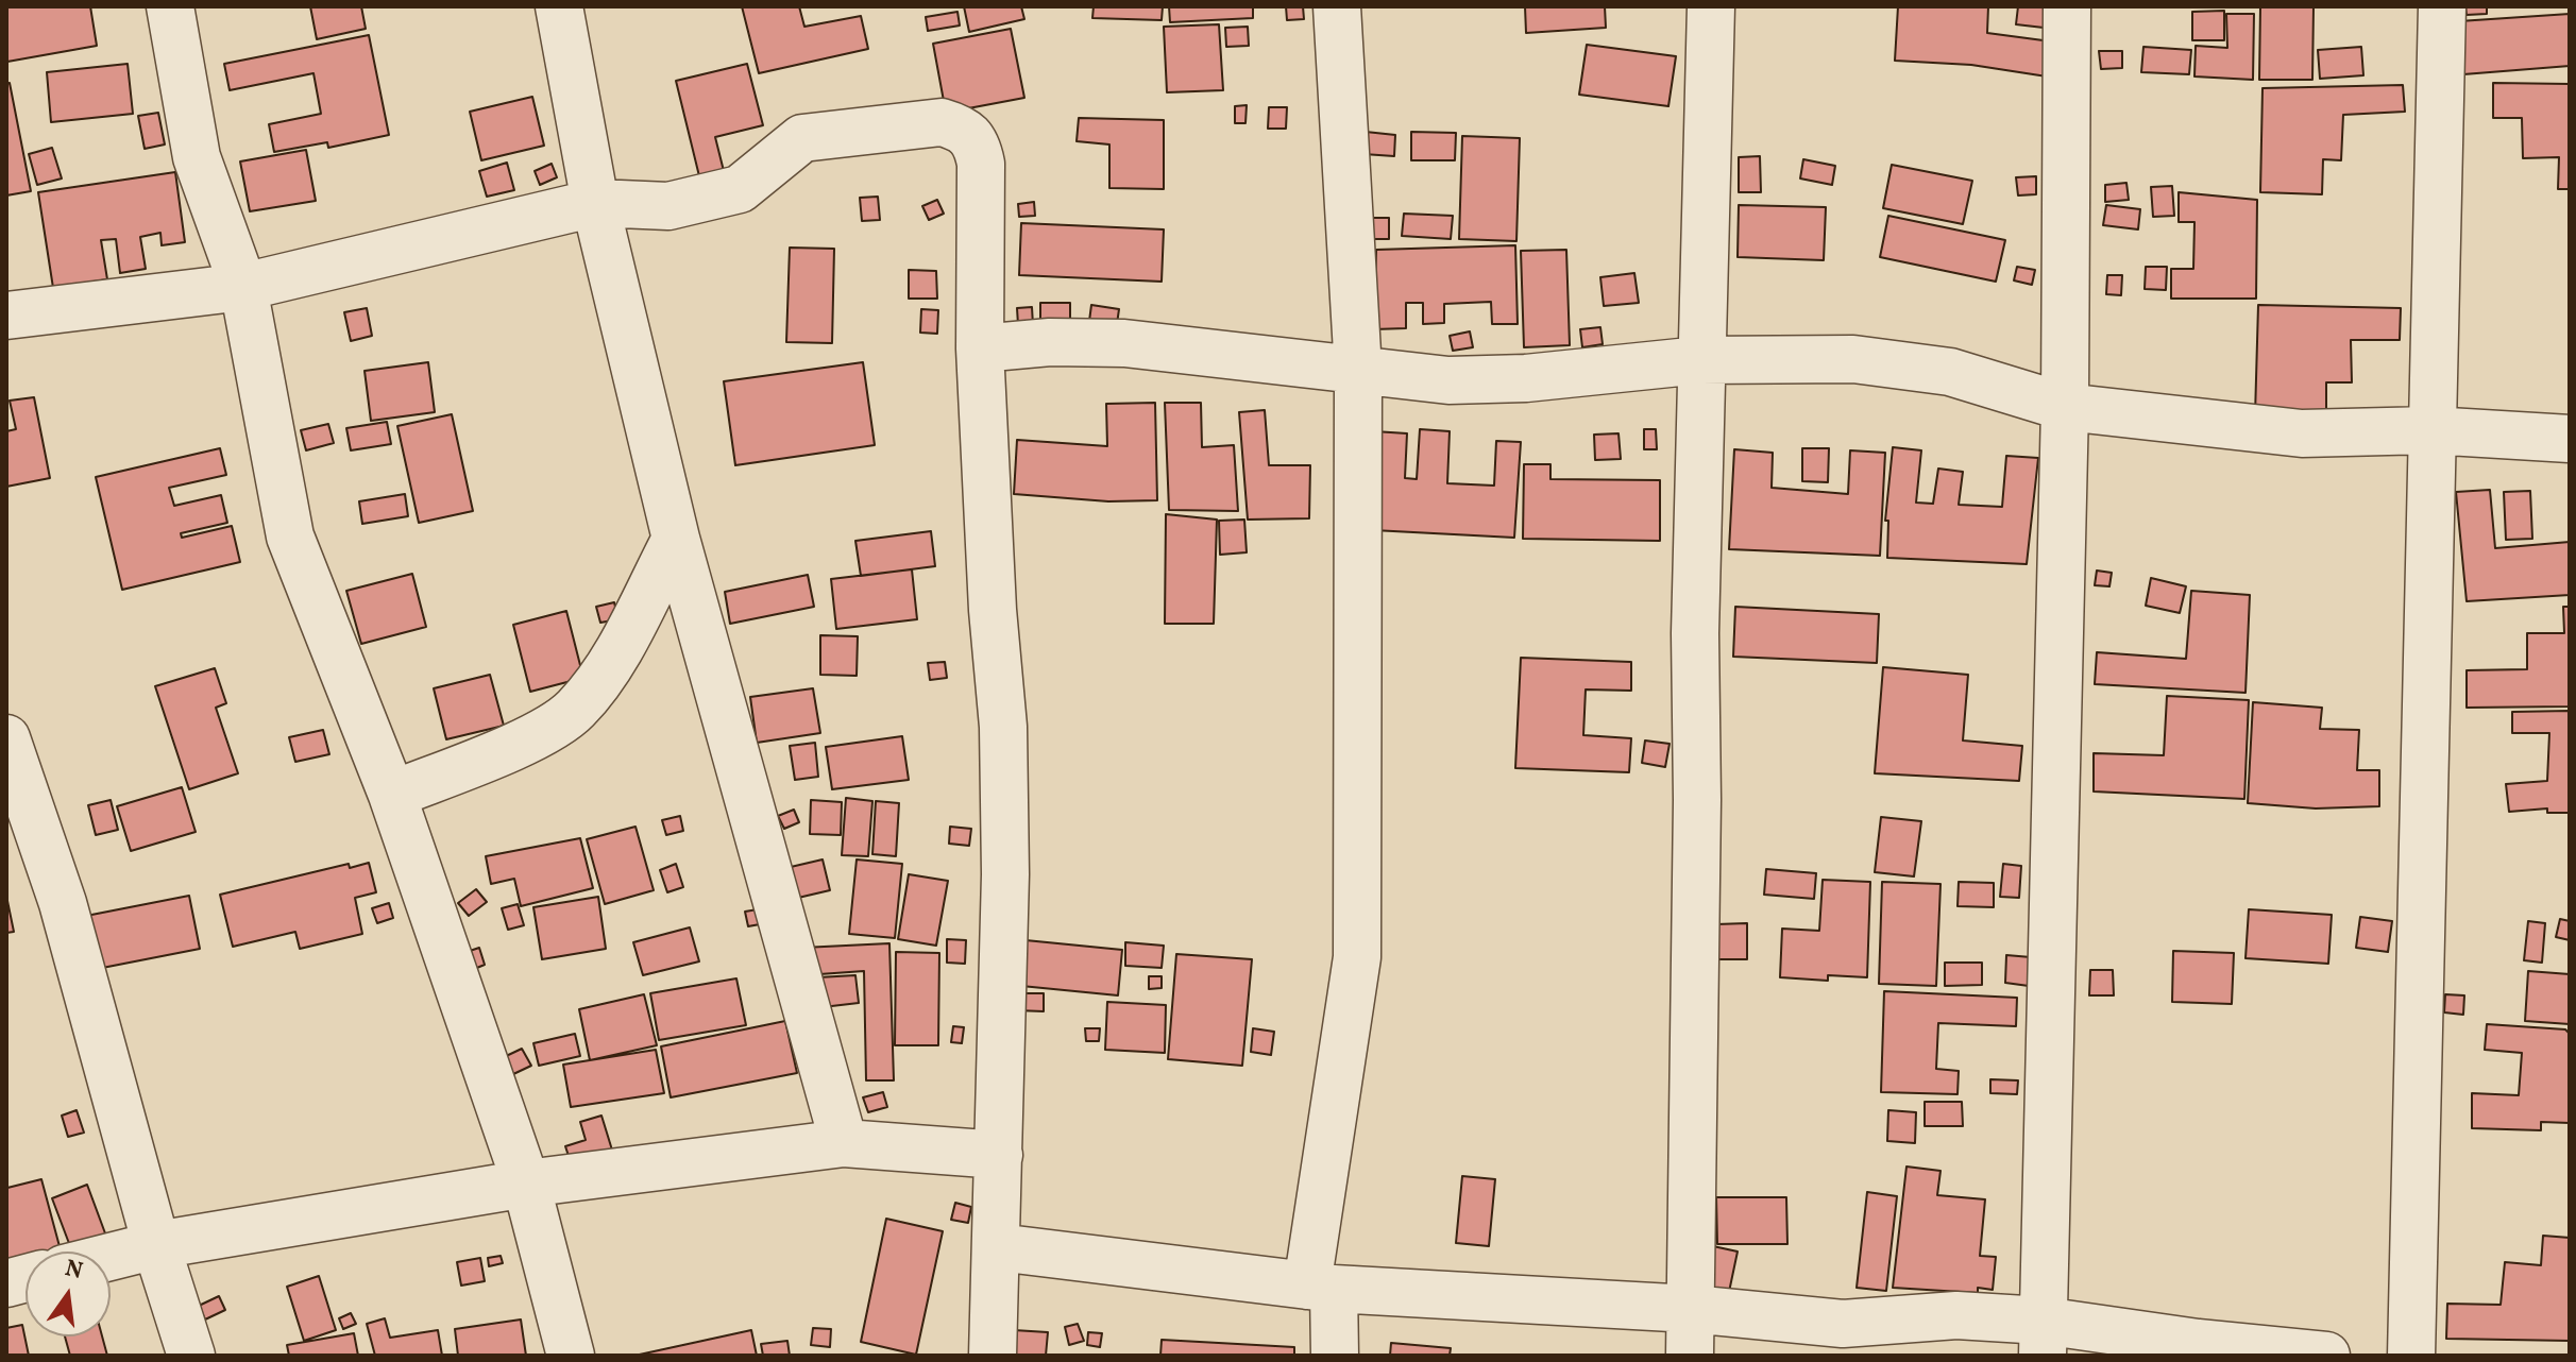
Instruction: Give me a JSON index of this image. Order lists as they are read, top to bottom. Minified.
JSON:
{"north":"top"}
